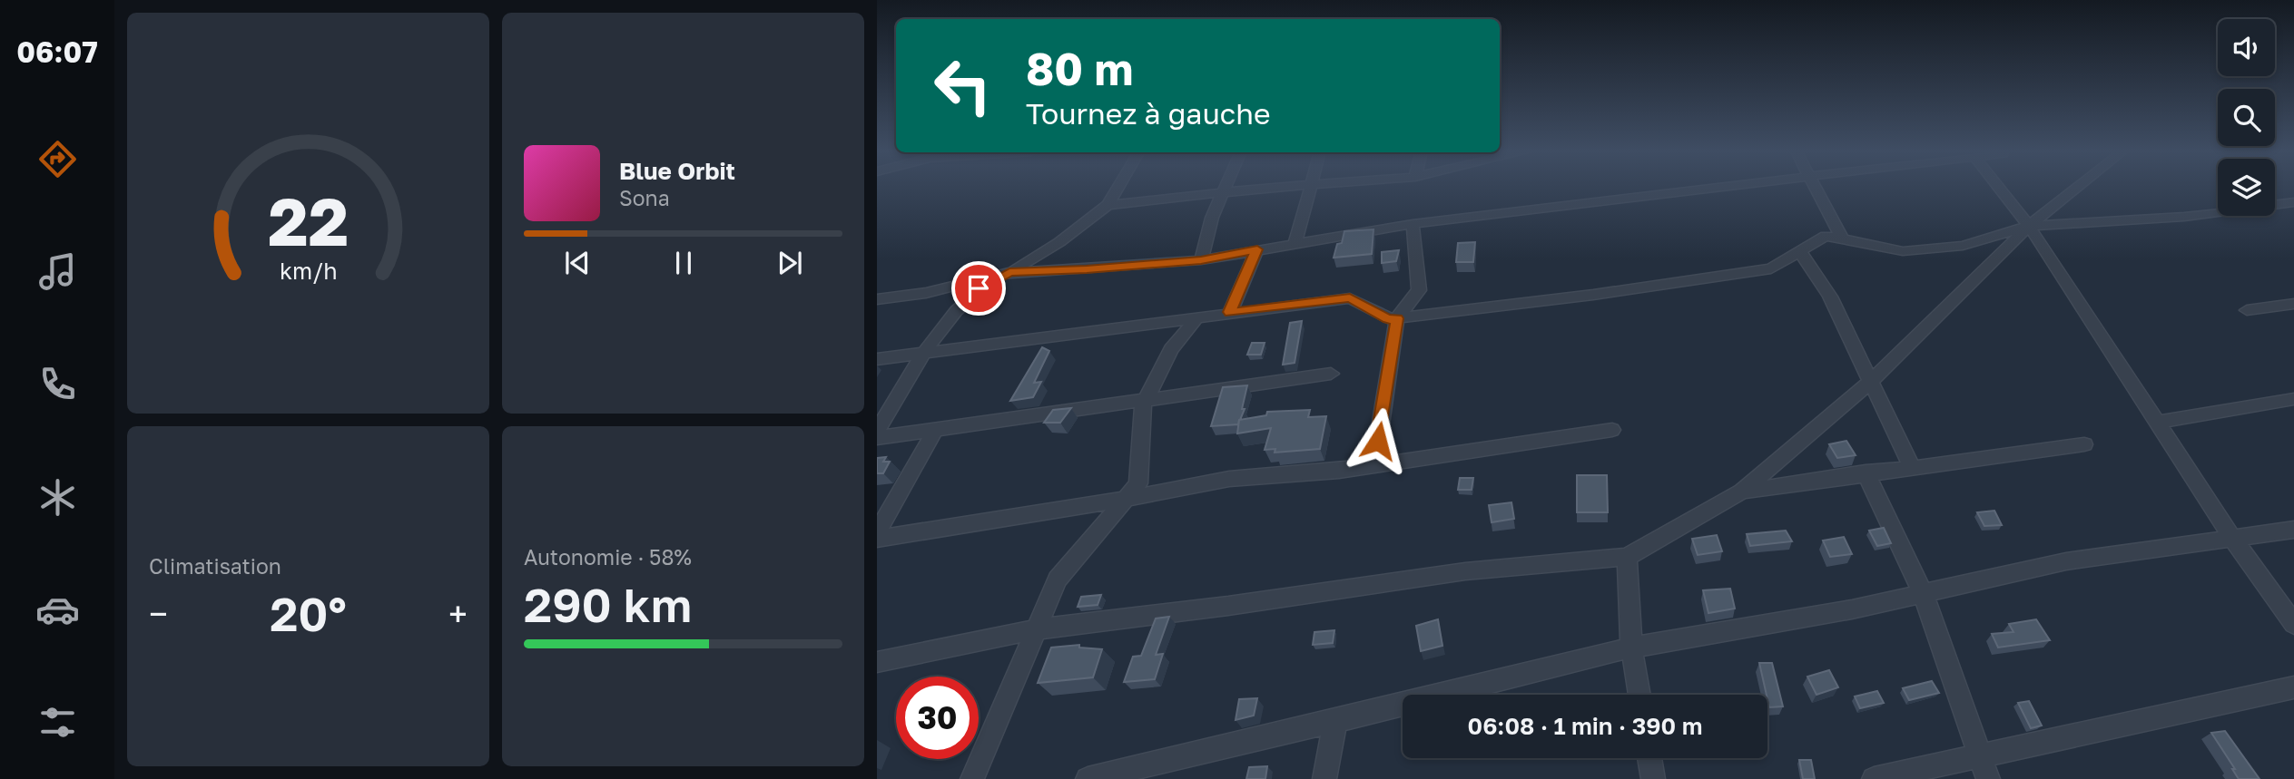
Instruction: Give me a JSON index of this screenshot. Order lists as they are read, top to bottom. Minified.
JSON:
{"page":{"tabs":"06:07","turn":["80 m","Tournez à gauche"],"song":["Blue Orbit","Sona"],"tile":["Climatisation",["Autonomie · 58%","290 km"]],"heat":["−","20°","+"],"limit":"30","trip":"06:08 · 1 min · 390 m","gauge":["22","km/h"]}}
